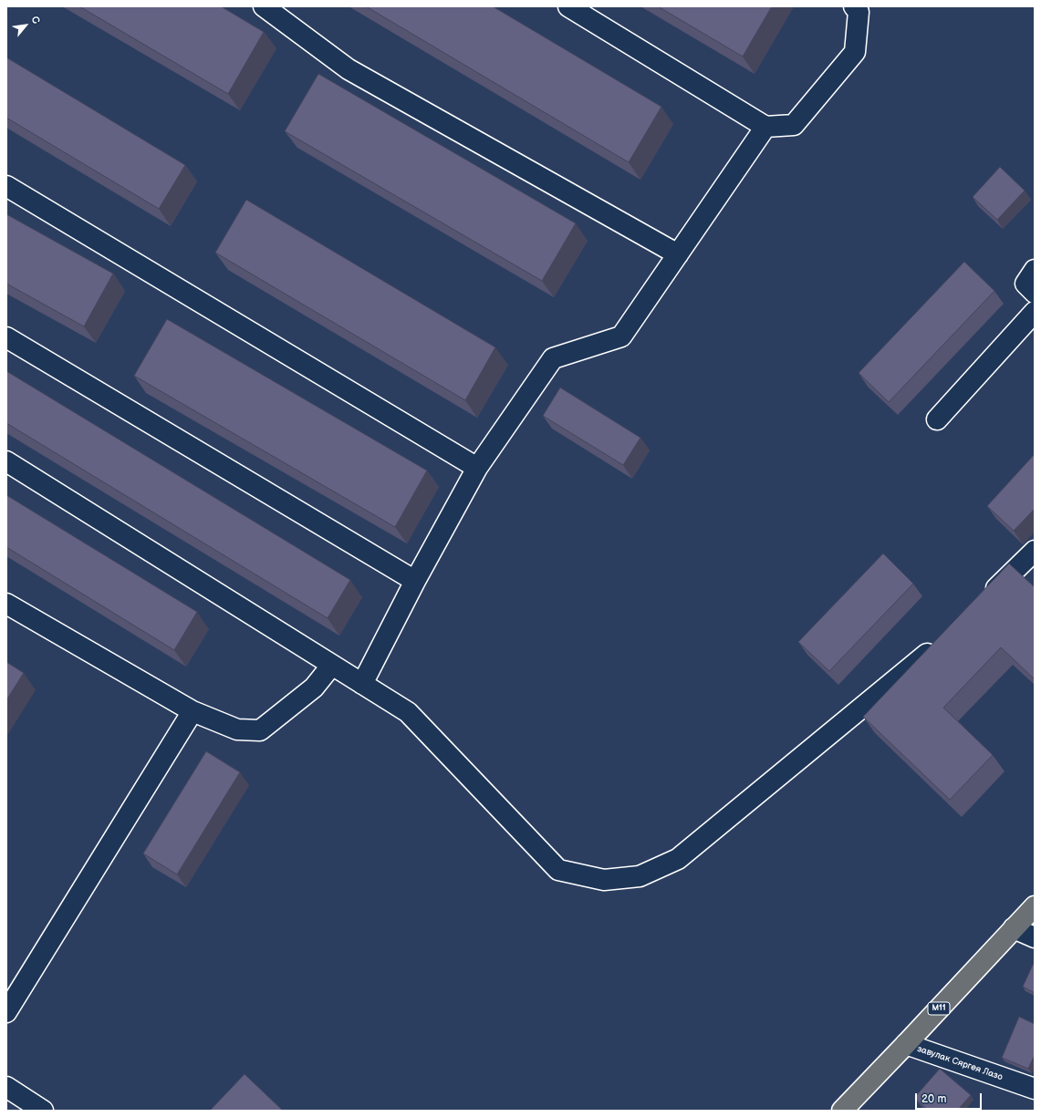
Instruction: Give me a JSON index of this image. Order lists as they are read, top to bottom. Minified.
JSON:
{"streets":{"highway":["М11"],"street":["завулак Сяргея Лазо"]},"crossings":[["М11","завулак Сяргея Лазо"]],"scale_bar":"20 m","north":"top right"}
